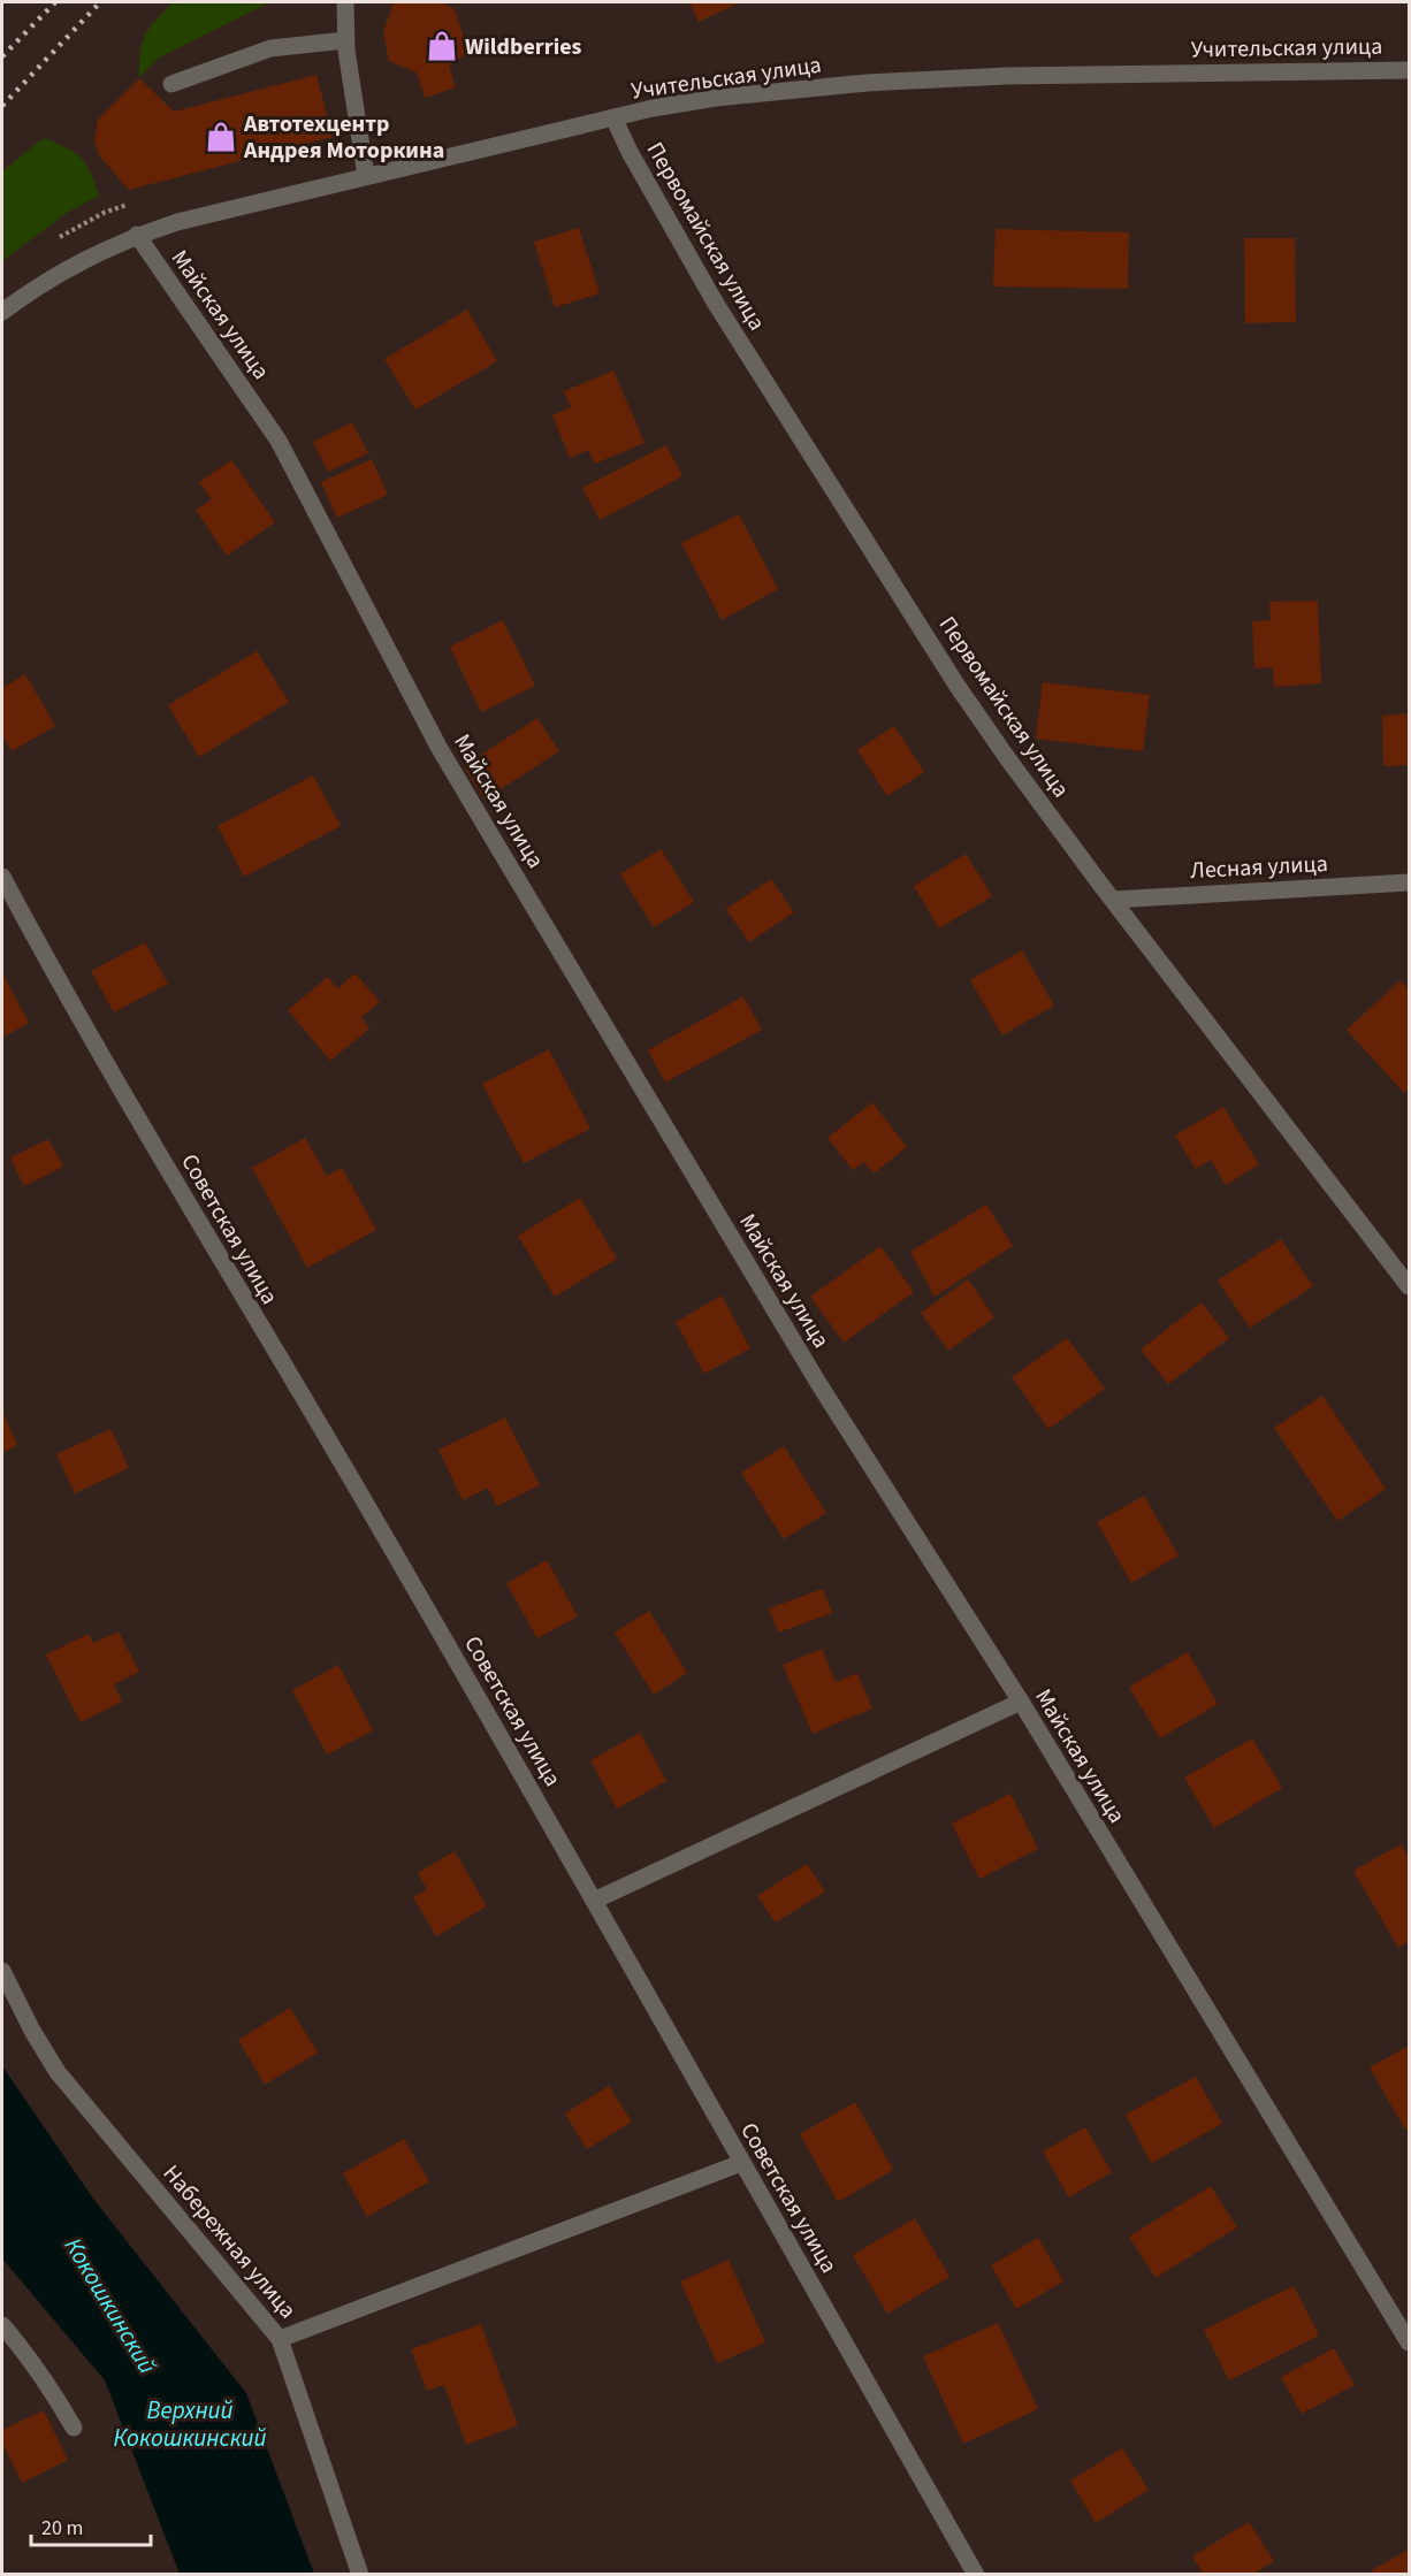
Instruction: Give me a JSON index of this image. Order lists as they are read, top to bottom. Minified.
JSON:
{"streets":{"street":["Учительская улица","Первомайская улица","Майская улица","Лесная улица","Советская улица","Набережная улица"]},"crossings":[["Учительская улица","Первомайская улица"],["Учительская улица","Майская улица"],["Первомайская улица","Лесная улица"]],"water":["Кокошкинский","Верхний Кокошкинский"],"places":{"shop":["Wildberries","Автотехцентр Андрея Моторкина"]},"scale_bar":"20 m"}
